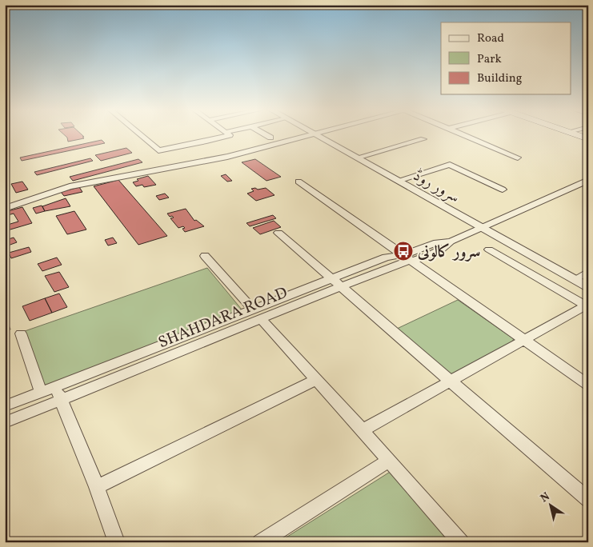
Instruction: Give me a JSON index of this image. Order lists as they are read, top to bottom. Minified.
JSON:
{"streets":{"street":["سرور روڈ","SHAHDARA ROAD"]},"crossings":[["سرور روڈ","SHAHDARA ROAD"]],"places":{"bus stop":["سرور کالونی"]},"legend":["Road","Park","Building"],"north":"top left"}
